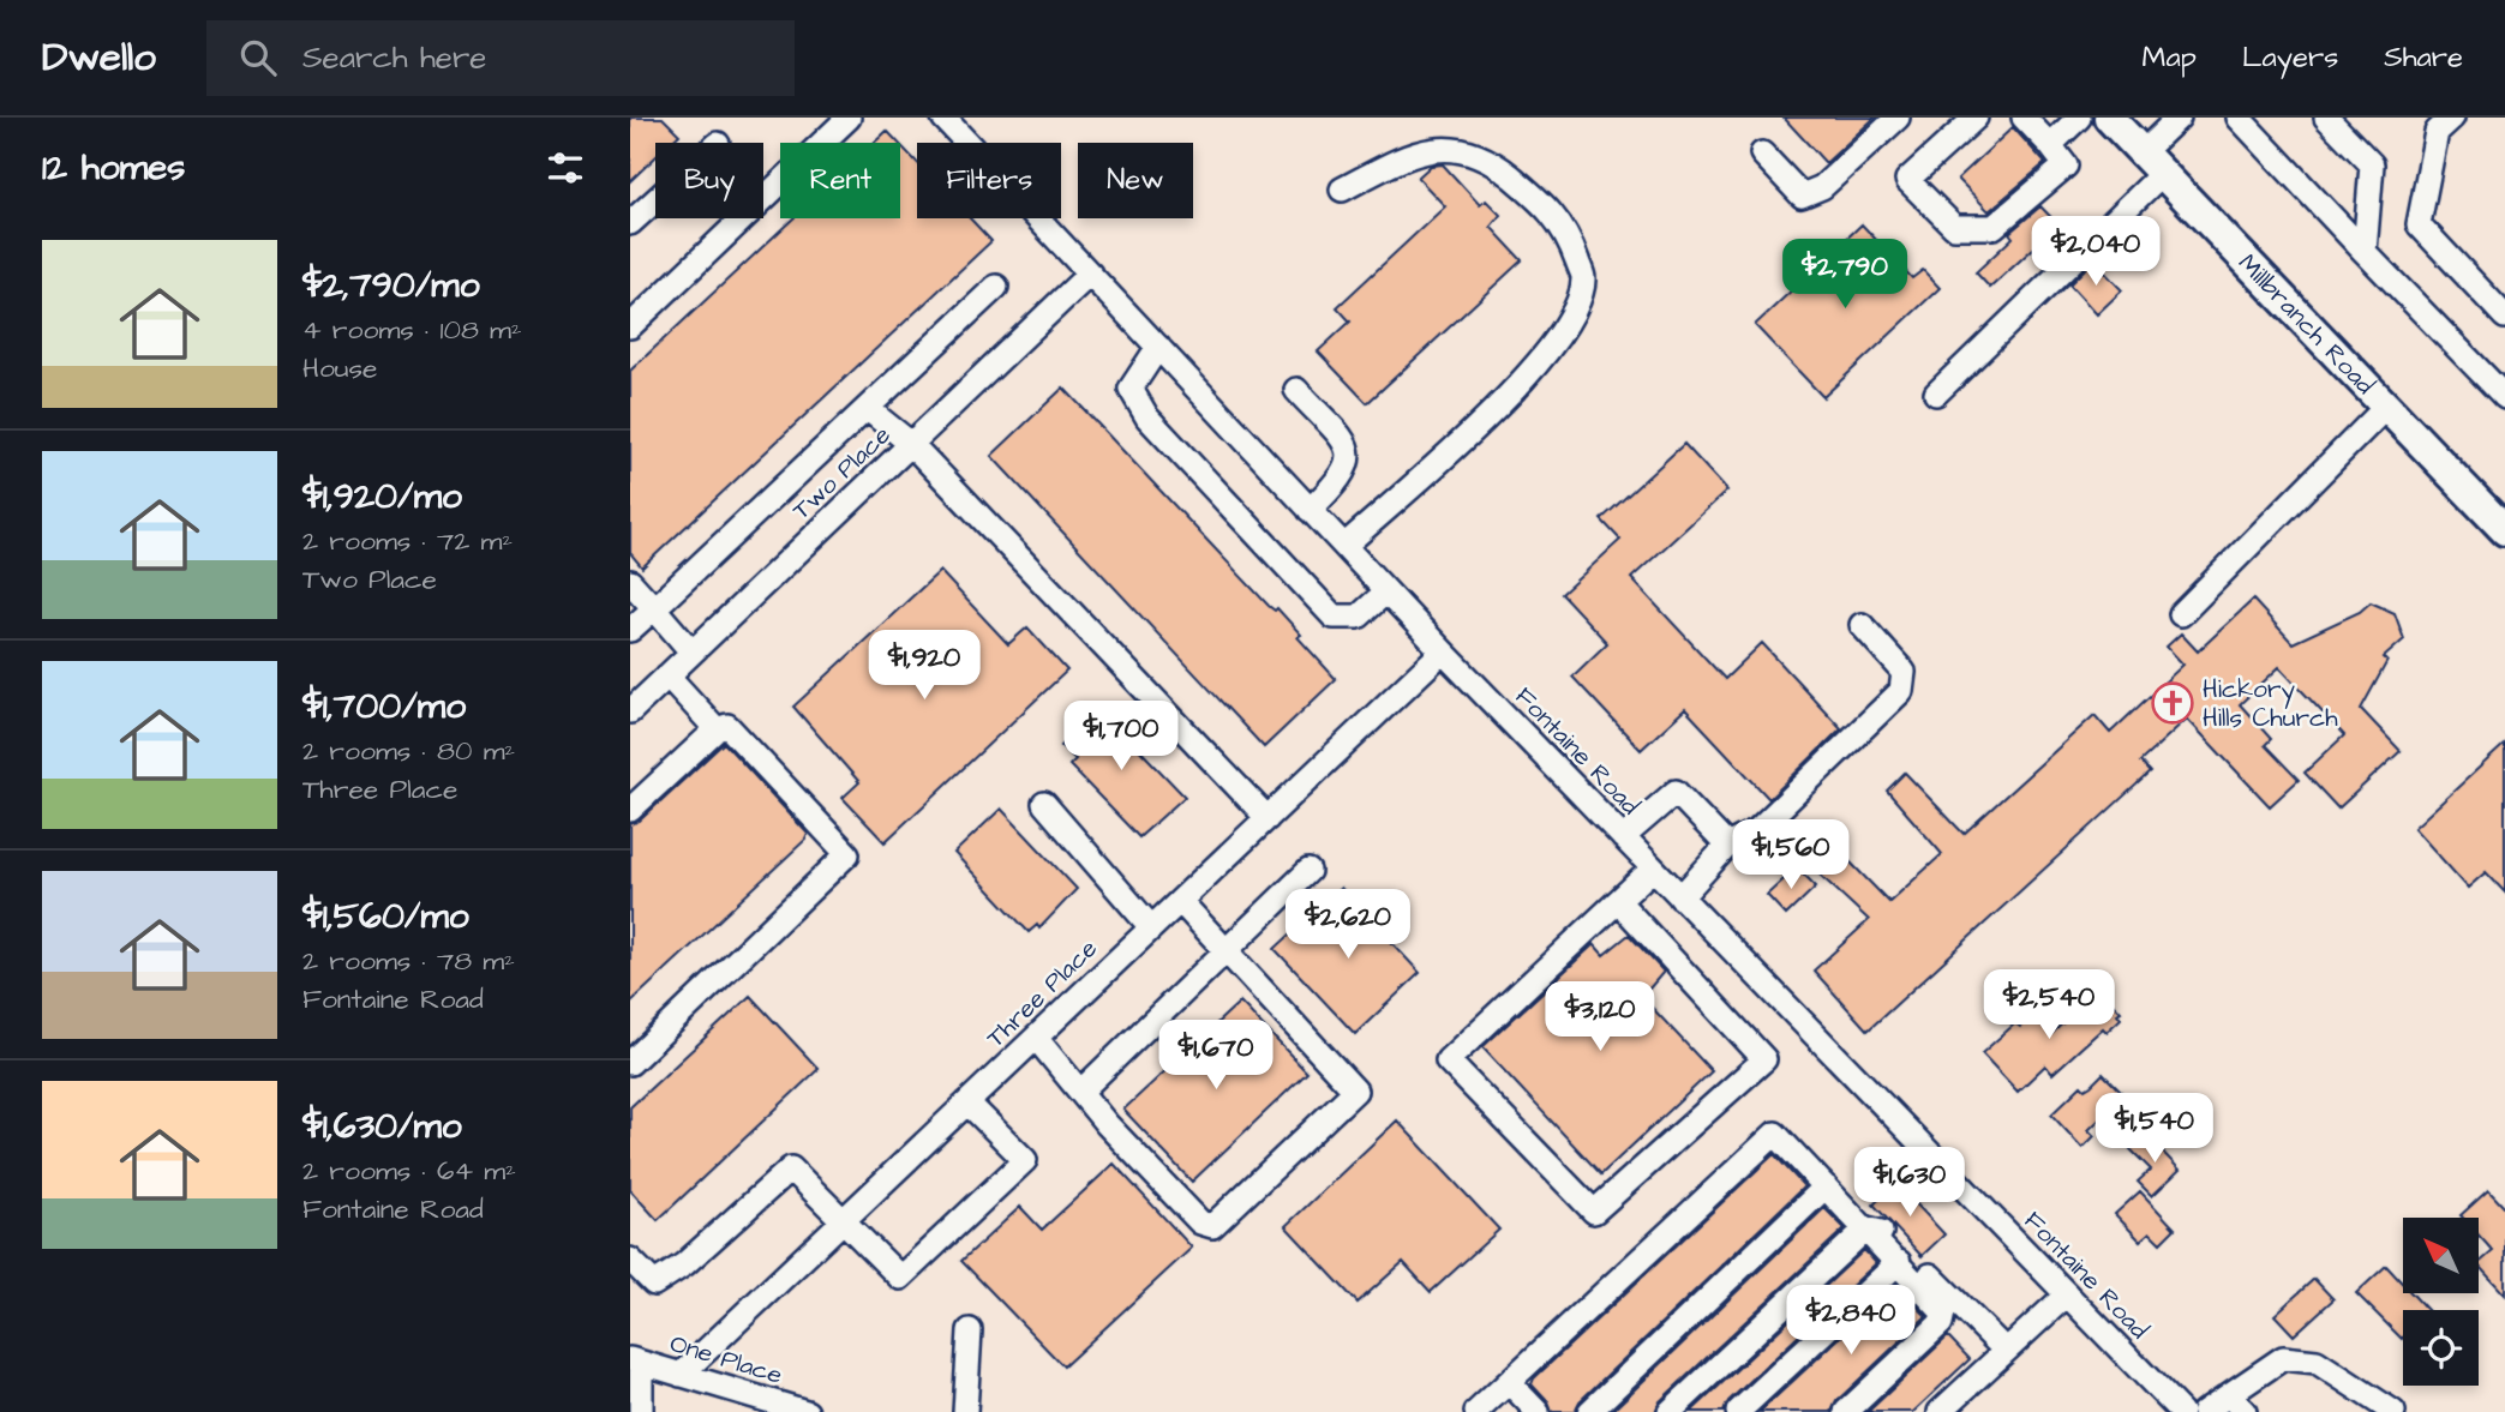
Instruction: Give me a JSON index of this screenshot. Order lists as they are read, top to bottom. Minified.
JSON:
{"streets":{"main road":["Millbranch Road"],"street":["Two Place","Fontaine Road","Three Place","One Place"]},"crossings":[["Two Place","Fontaine Road"],["Fontaine Road","Three Place"],["Three Place","One Place"]],"places":{"church":["Hickory Hills Church"]},"north":"top left","page":{"header":"Dwello","search":"Search here","nav":["Map","Layers","Share"],"heading":"12 homes","chip":["Buy","Rent","Filters","New"],"price":["$2,040","$2,790","$1,920","$1,700","$1,560","$2,620","$2,540","$3,120","$1,670","$1,540","$1,630","$2,840"],"list":[{"name":"$2,790/mo","note":"4 rooms · 108 m² · House"},{"name":"$1,920/mo","note":"2 rooms · 72 m² · Two Place"},{"name":"$1,700/mo","note":"2 rooms · 80 m² · Three Place"},{"name":"$1,560/mo","note":"2 rooms · 78 m² · Fontaine Road"},{"name":"$1,630/mo","note":"2 rooms · 64 m² · Fontaine Road"}]}}
